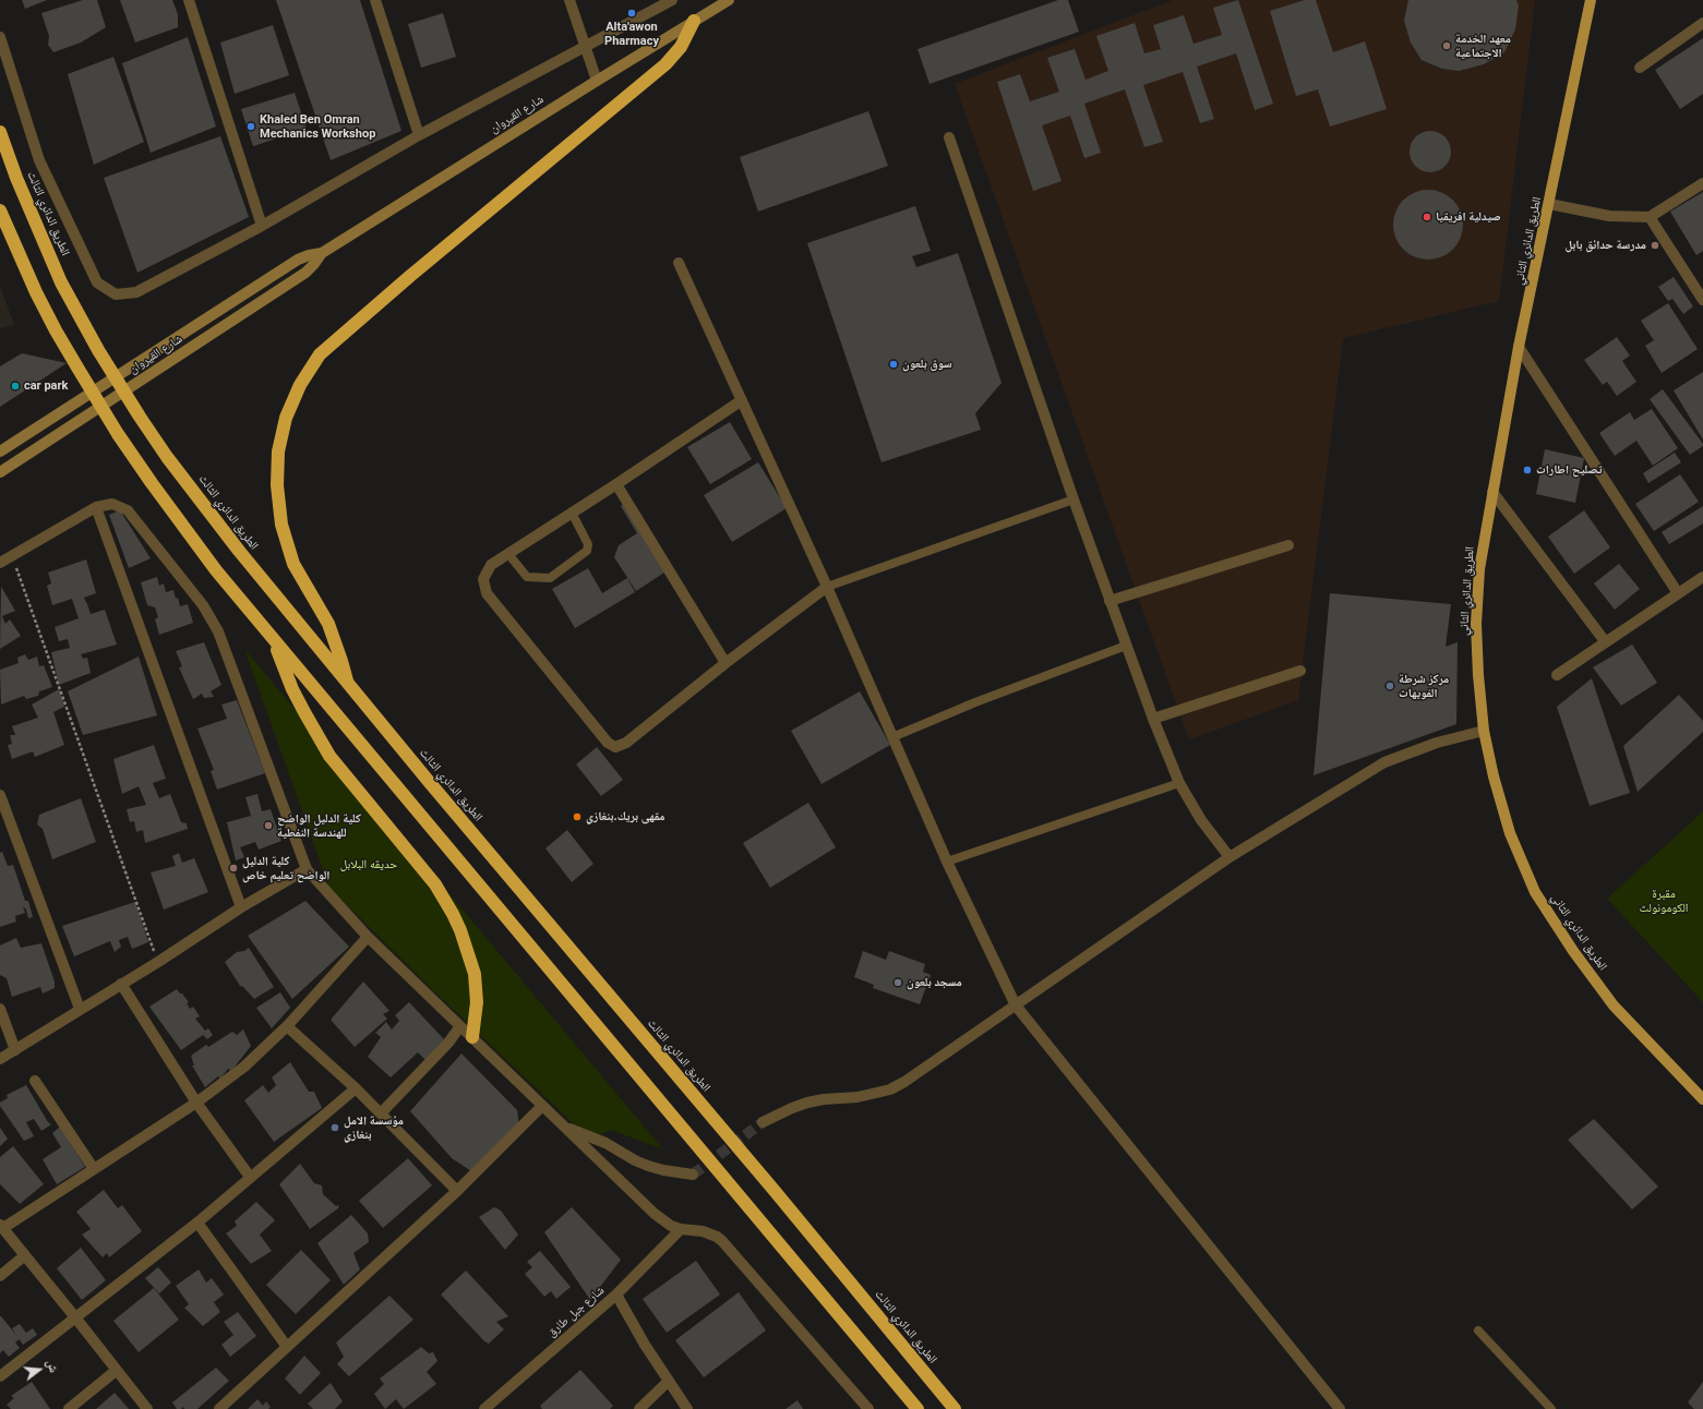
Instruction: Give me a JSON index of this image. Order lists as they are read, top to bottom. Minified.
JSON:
{"streets":{"highway":["الطريق الدائري الثالث"],"main road":["شارع القيروان","الطريق الدائري الثاني"],"street":["شارع جبل طارق"]},"parks":["حديقه البلابل","مقبرة الكومونولث"],"places":["Alta'awon Pharmacy","معهد الخدمة الاجتماعية","Khaled Ben Omran Mechanics Workshop","صيدلية افريقيا","مدرسة حدائق بابل","سوق بلعون","car park","تصليح اطارات","مركز شرطة الفويهات","مقهى بريك.بنغازي","كلية الدليل الواضح للهندسة النفطية","كلية الدليل الواضح تعليم خاص","مسجد بلعون","مؤسسة الامل بنغازي"],"north":"right"}
